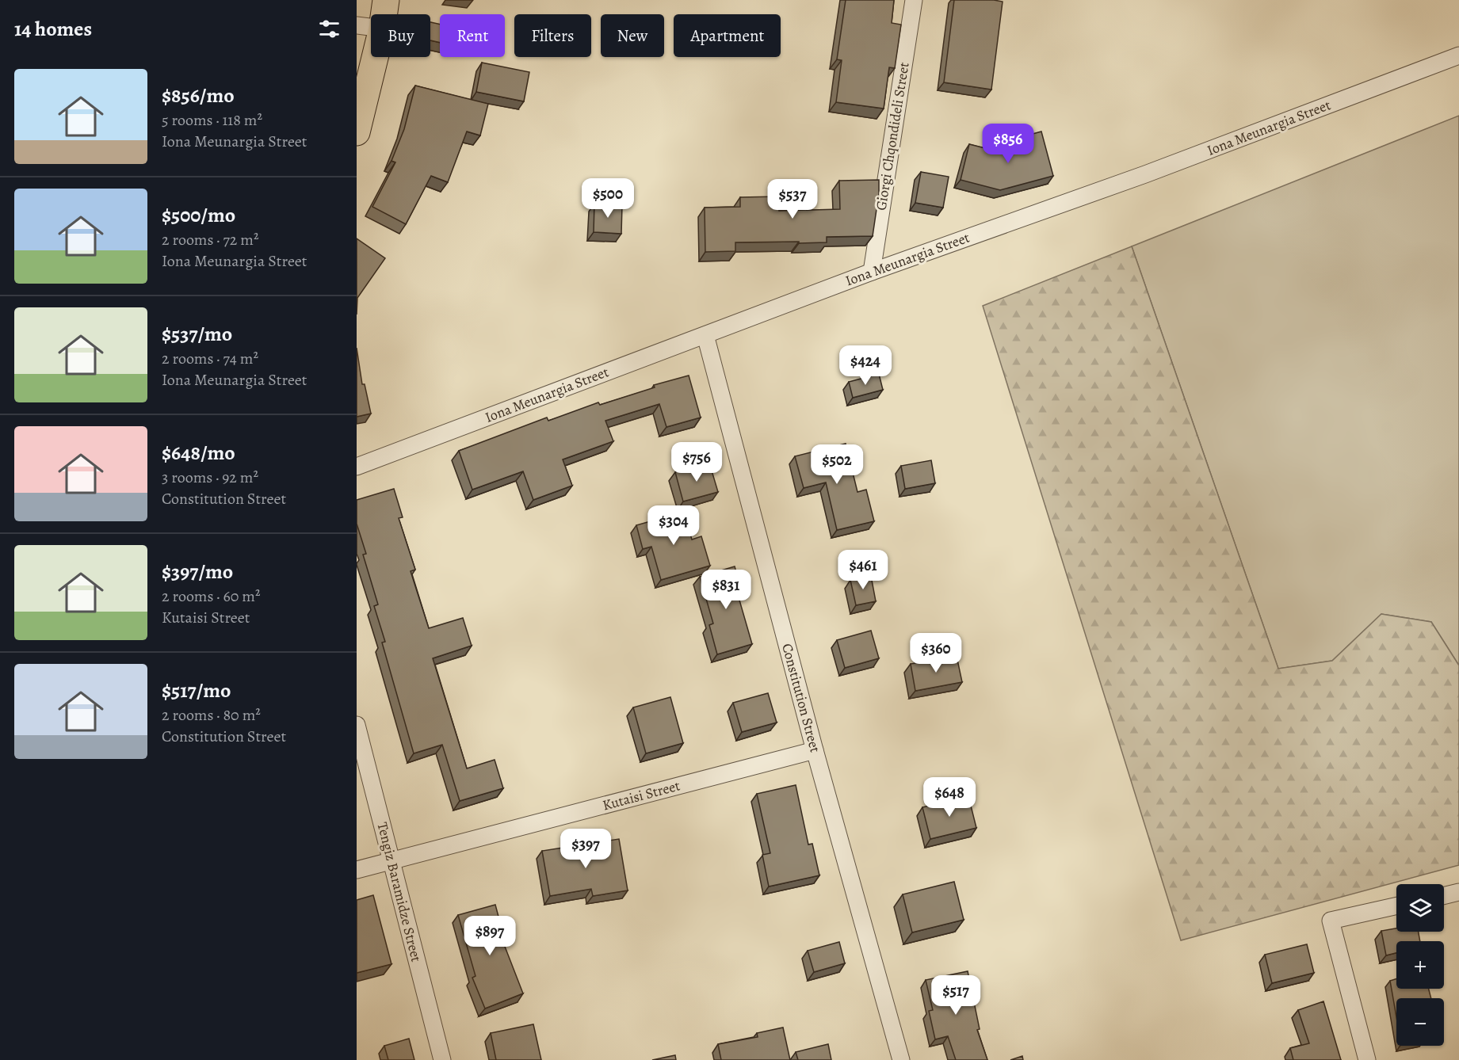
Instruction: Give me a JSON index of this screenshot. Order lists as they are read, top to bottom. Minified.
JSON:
{"streets":{"street":["Iona Meunargia Street","Giorgi Chqondideli Street","Constitution Street","Kutaisi Street","Tengiz Baramidze Street"]},"crossings":[["Iona Meunargia Street","Giorgi Chqondideli Street"],["Iona Meunargia Street","Constitution Street"],["Constitution Street","Kutaisi Street"],["Kutaisi Street","Tengiz Baramidze Street"]],"page":{"heading":"14 homes","chip":["Buy","Rent","Filters","New","Apartment"],"list":[{"name":"$856/mo","note":"5 rooms · 118 m² · Iona Meunargia Street"},{"name":"$500/mo","note":"2 rooms · 72 m² · Iona Meunargia Street"},{"name":"$537/mo","note":"2 rooms · 74 m² · Iona Meunargia Street"},{"name":"$648/mo","note":"3 rooms · 92 m² · Constitution Street"},{"name":"$397/mo","note":"2 rooms · 60 m² · Kutaisi Street"},{"name":"$517/mo","note":"2 rooms · 80 m² · Constitution Street"}],"price":["$856","$500","$537","$424","$756","$502","$304","$461","$831","$360","$648","$397","$897","$517"],"map_buttons":["+","−"]}}
